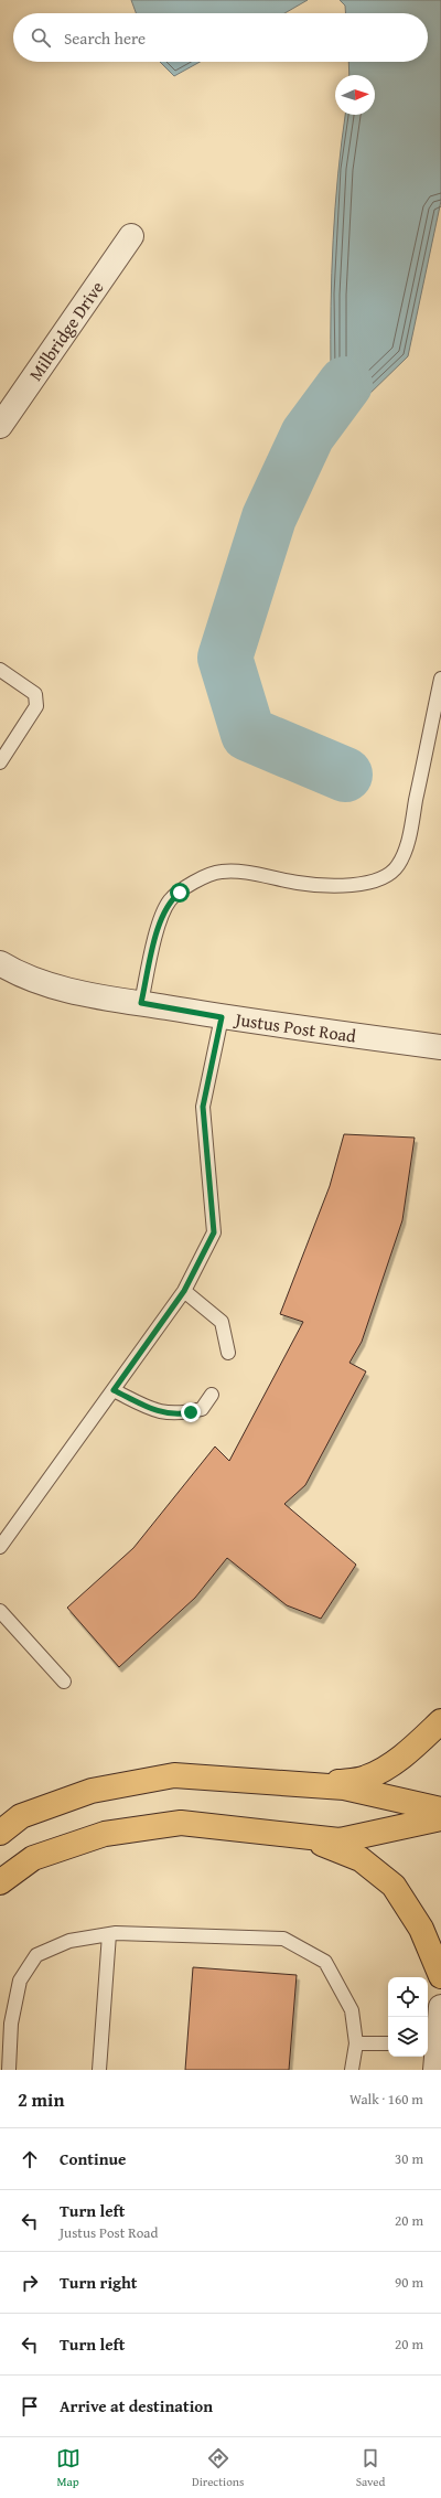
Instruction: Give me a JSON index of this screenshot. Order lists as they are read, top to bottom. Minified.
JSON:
{"streets":{"street":["Milbridge Drive","Justus Post Road"]},"north":"right","page":{"search":"Search here","heading":["2 min","Walk · 160 m"],"list":[["Continue","30 m"],["Turn left","Justus Post Road","20 m"],["Turn right","90 m"],["Turn left","20 m"],"Arrive at destination"],"nav":["Map","Directions","Saved"]}}
